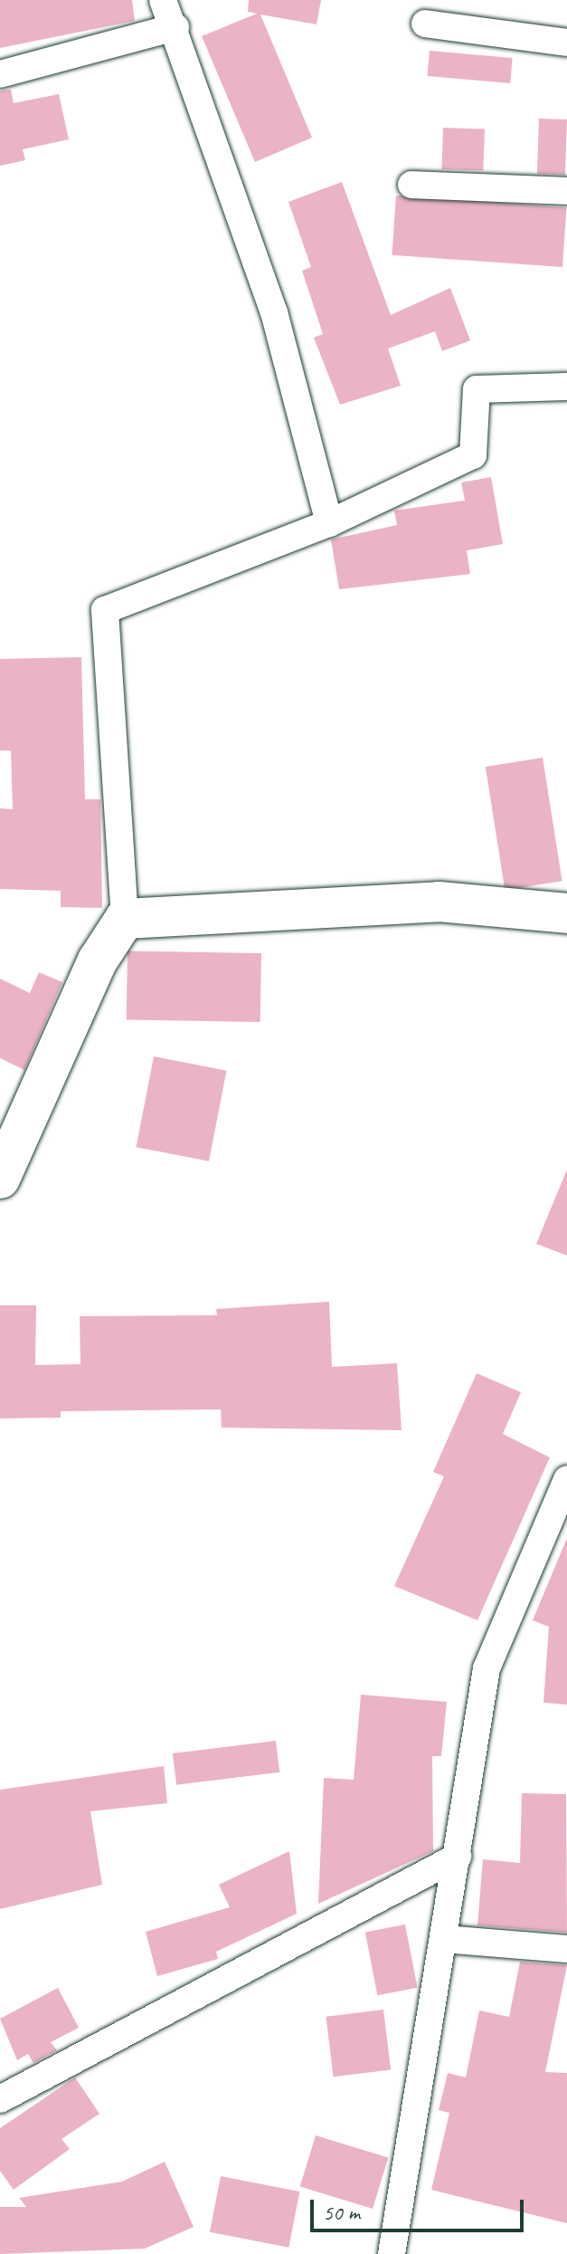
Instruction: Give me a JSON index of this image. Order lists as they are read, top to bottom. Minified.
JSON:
{"scale_bar":"50 m"}
